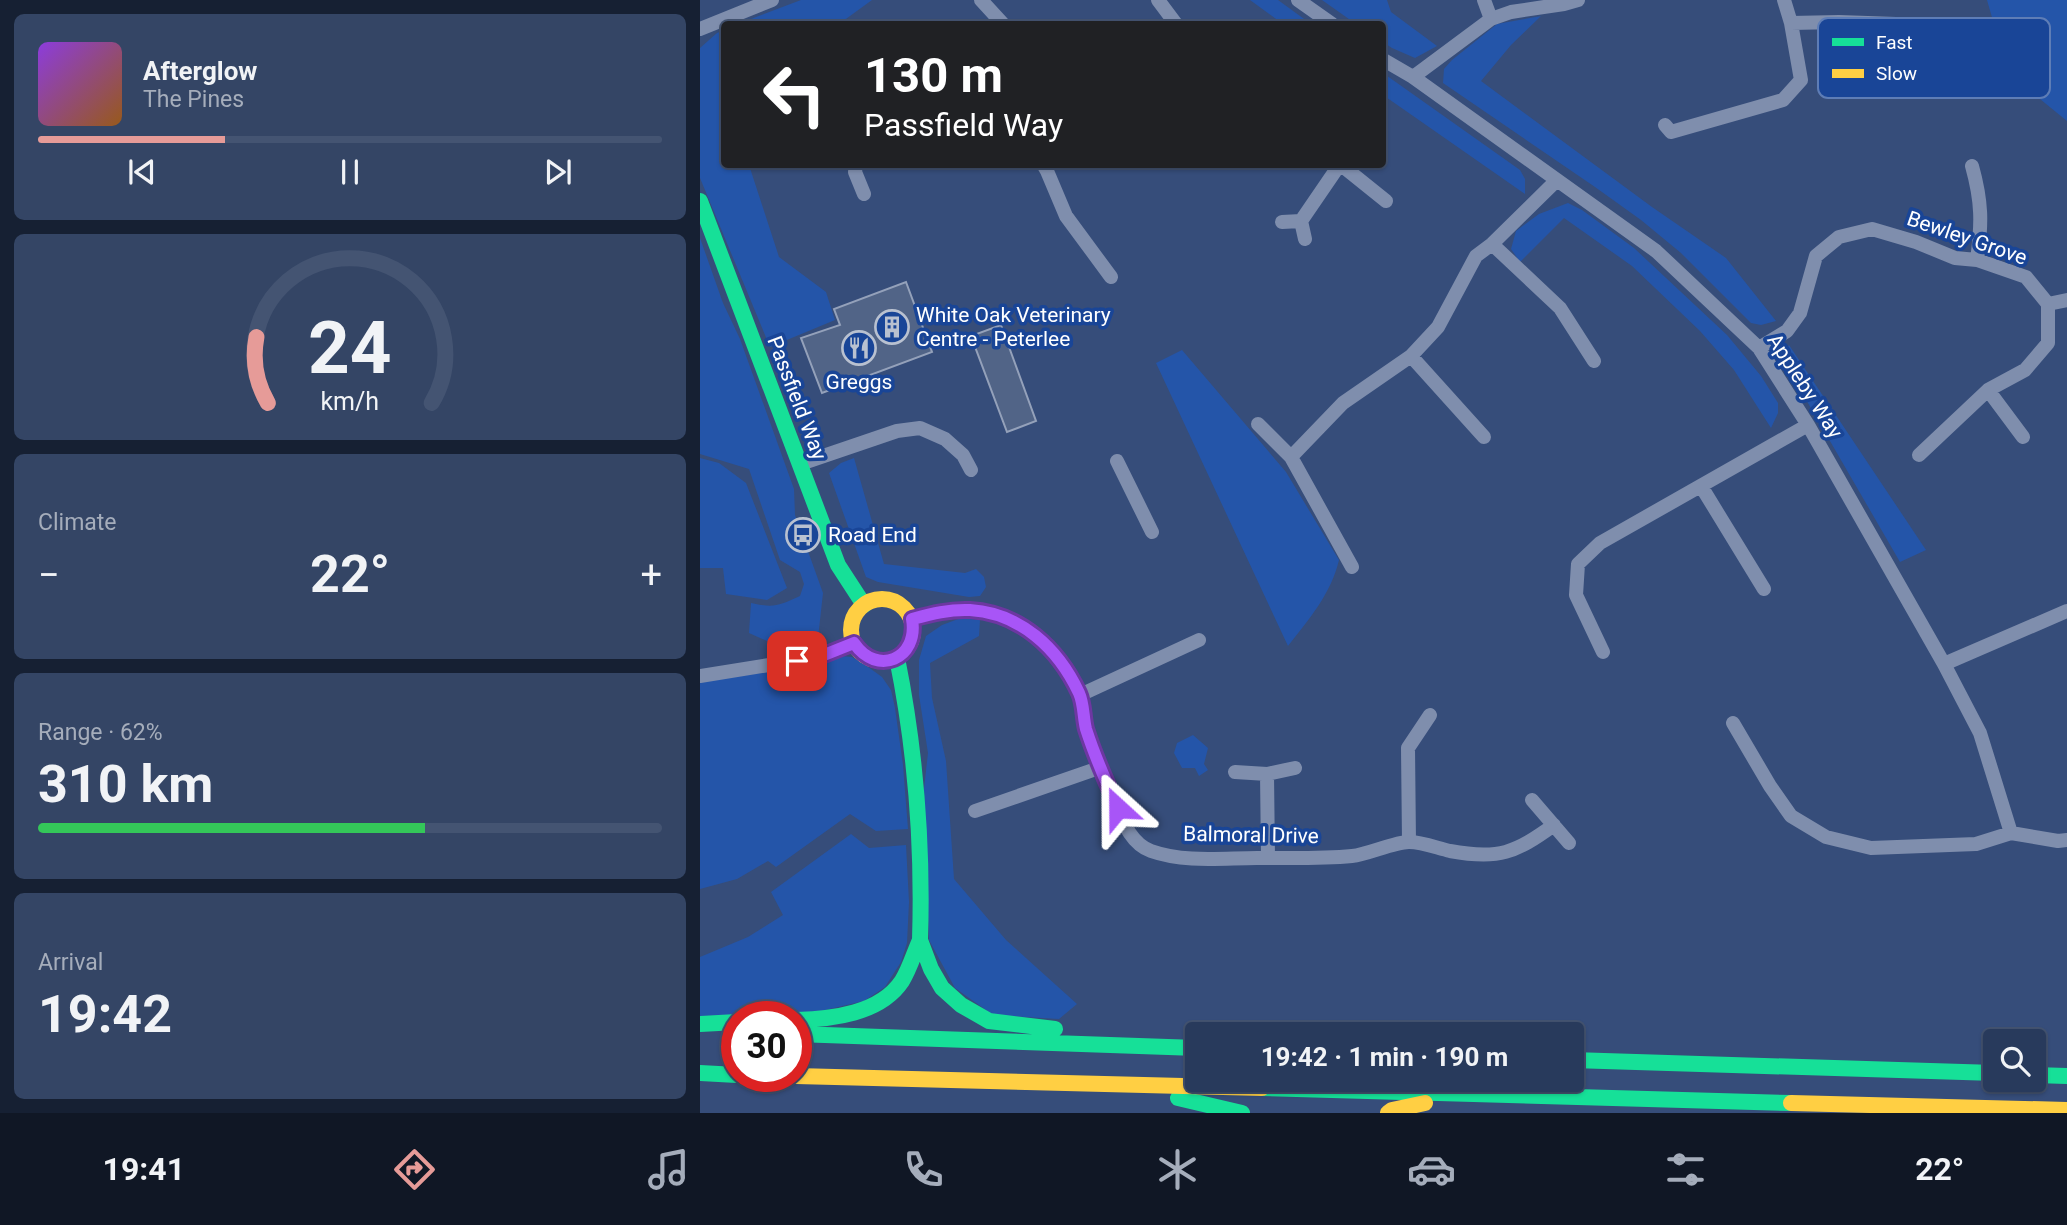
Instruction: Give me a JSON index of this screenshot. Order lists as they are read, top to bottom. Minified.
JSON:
{"streets":{"main road":["Passfield Way"],"street":["Bewley Grove","Appleby Way","Balmoral Drive"]},"crossings":[["Bewley Grove","Appleby Way"],["Passfield Way","Balmoral Drive"]],"places":{"building":["White Oak Veterinary Centre - Peterlee"],"restaurant":["Greggs"],"bus stop":["Road End"]},"legend":["Fast","Slow"],"page":{"turn":["130 m","Passfield Way"],"song":["Afterglow","The Pines"],"tile":["Climate",["Range · 62%","310 km"],["Arrival","19:42"]],"heat":["−","22°","+"],"limit":"30","trip":"19:42 · 1 min · 190 m","tabs":["19:41","22°"],"gauge":["24","km/h"]}}
